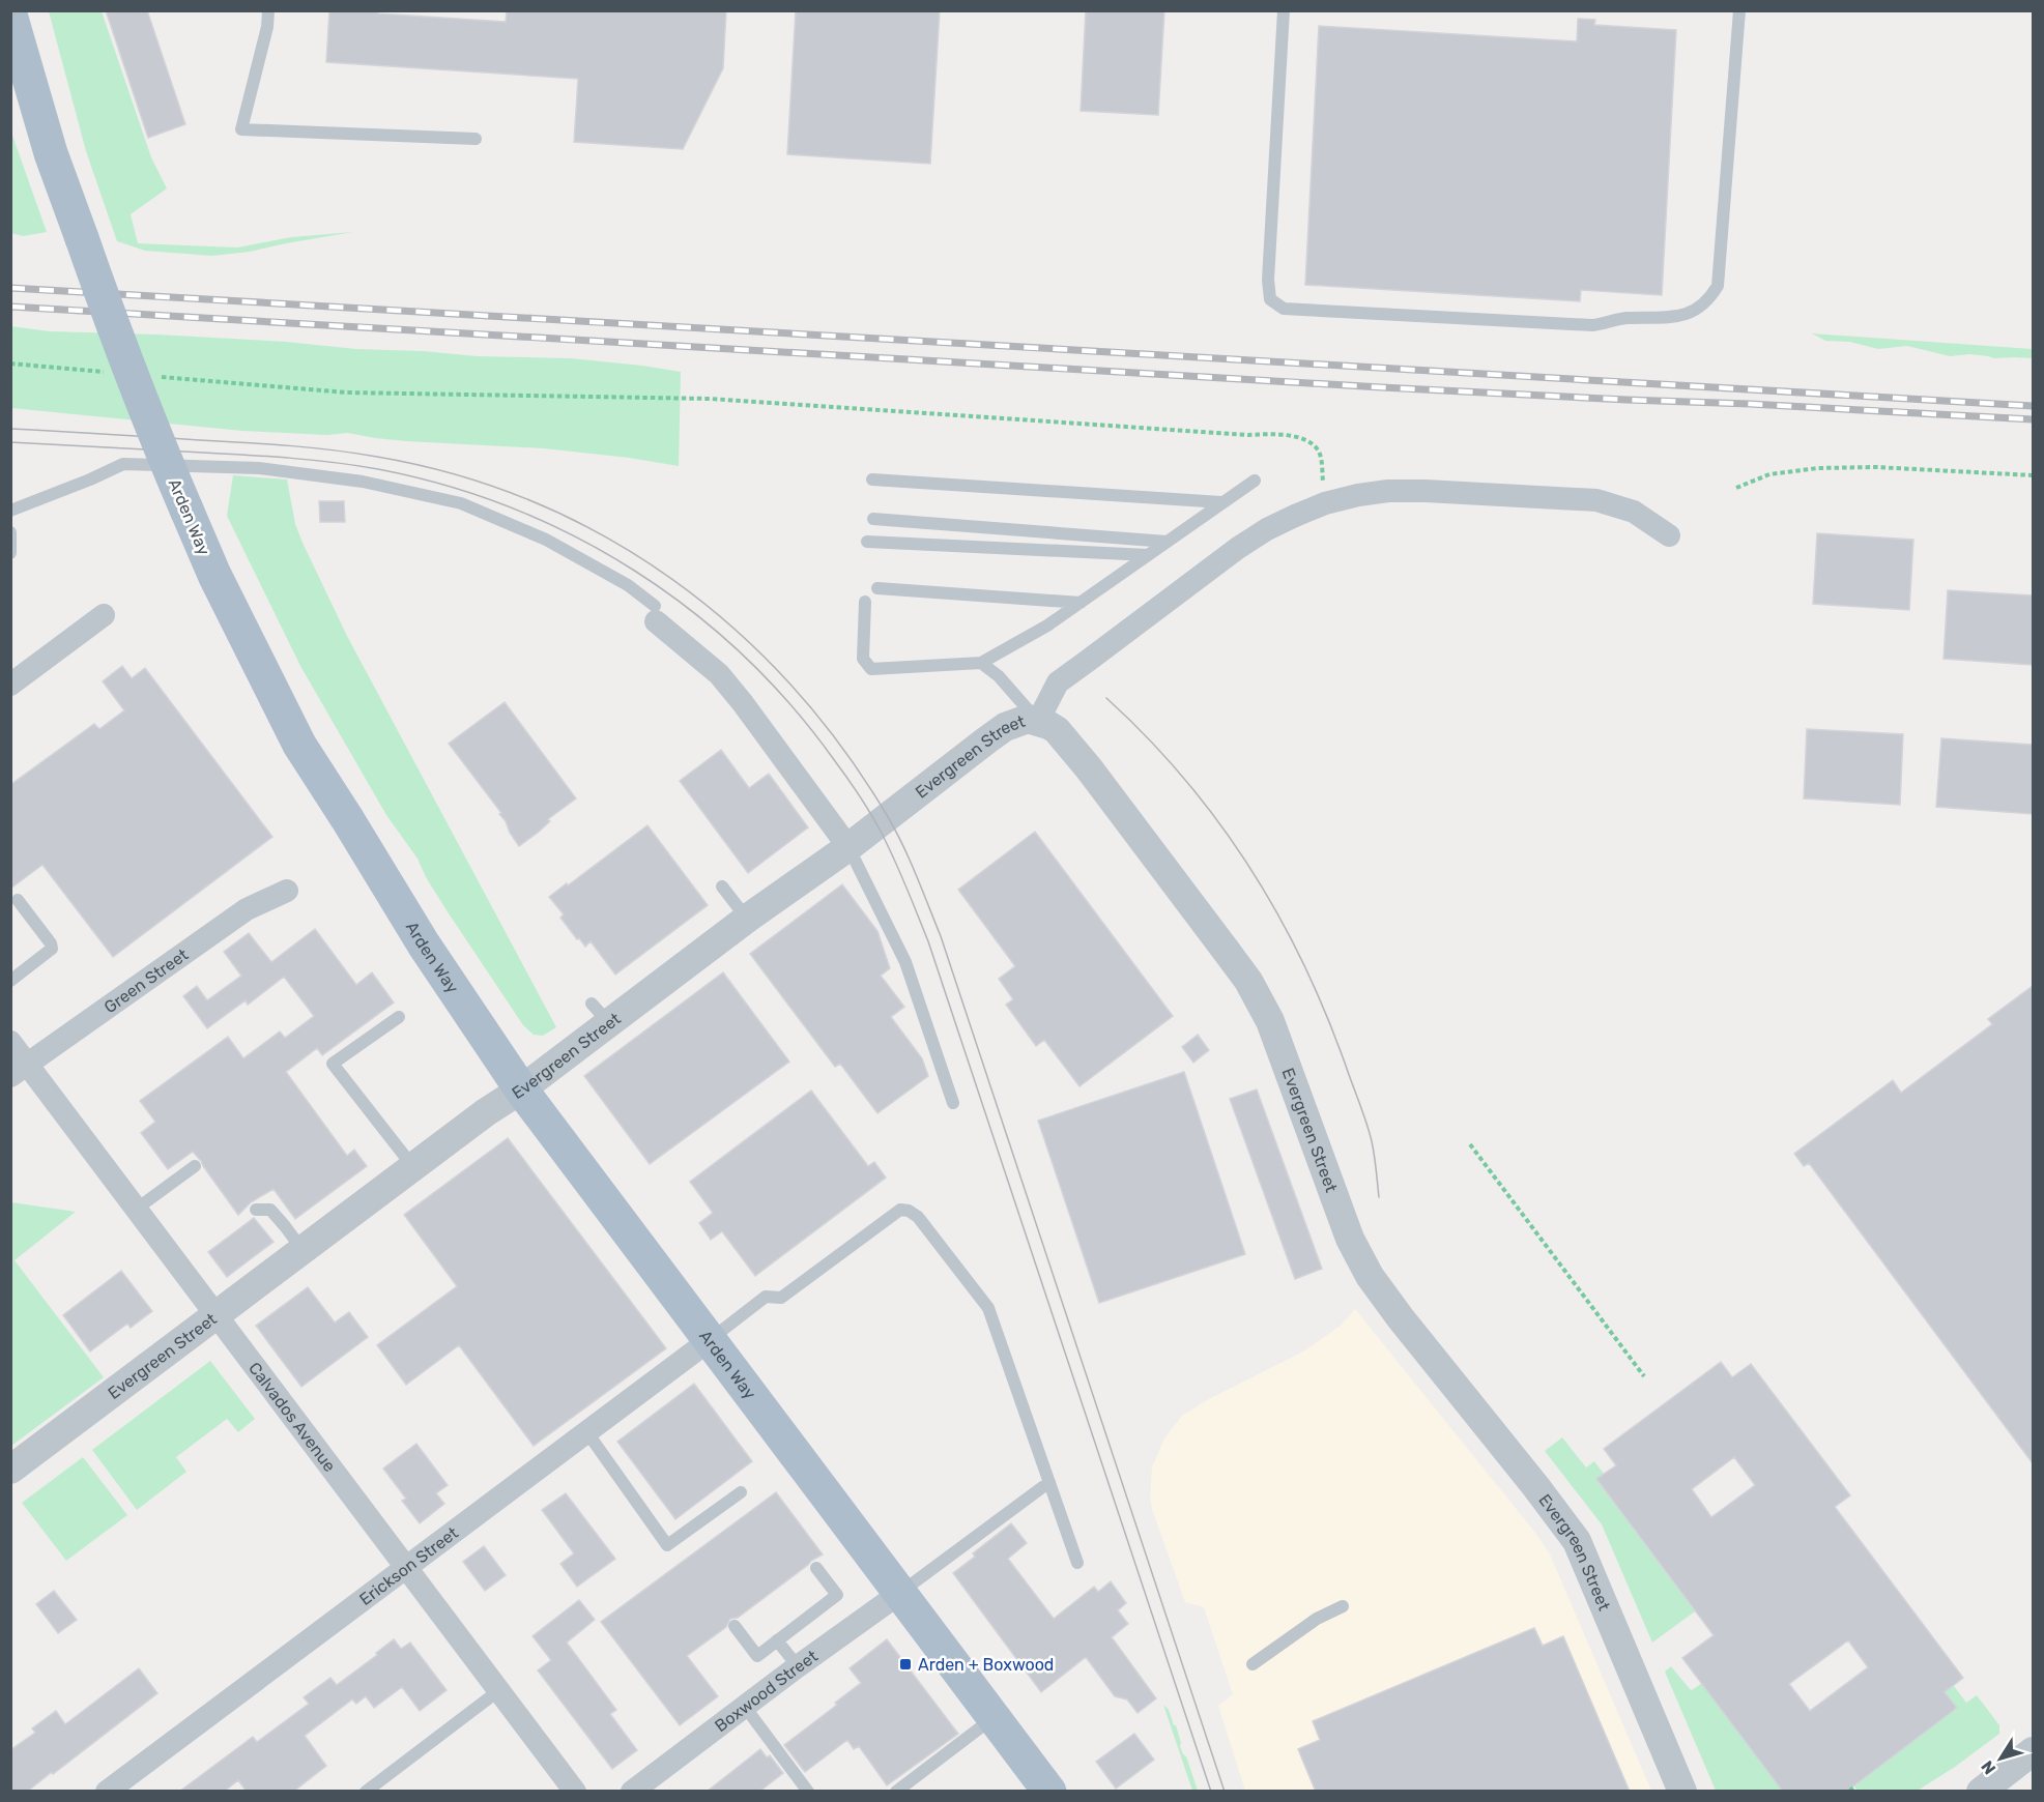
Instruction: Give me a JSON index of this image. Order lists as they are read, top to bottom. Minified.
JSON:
{"streets":{"main road":["Arden Way"],"street":["Evergreen Street","Green Street","Calvados Avenue","Erickson Street","Boxwood Street"]},"crossings":[["Arden Way","Evergreen Street"],["Arden Way","Erickson Street"],["Arden Way","Boxwood Street"],["Evergreen Street","Calvados Avenue"],["Green Street","Calvados Avenue"],["Calvados Avenue","Erickson Street"]],"places":{"transit":["Arden + Boxwood"]},"north":"bottom left"}
